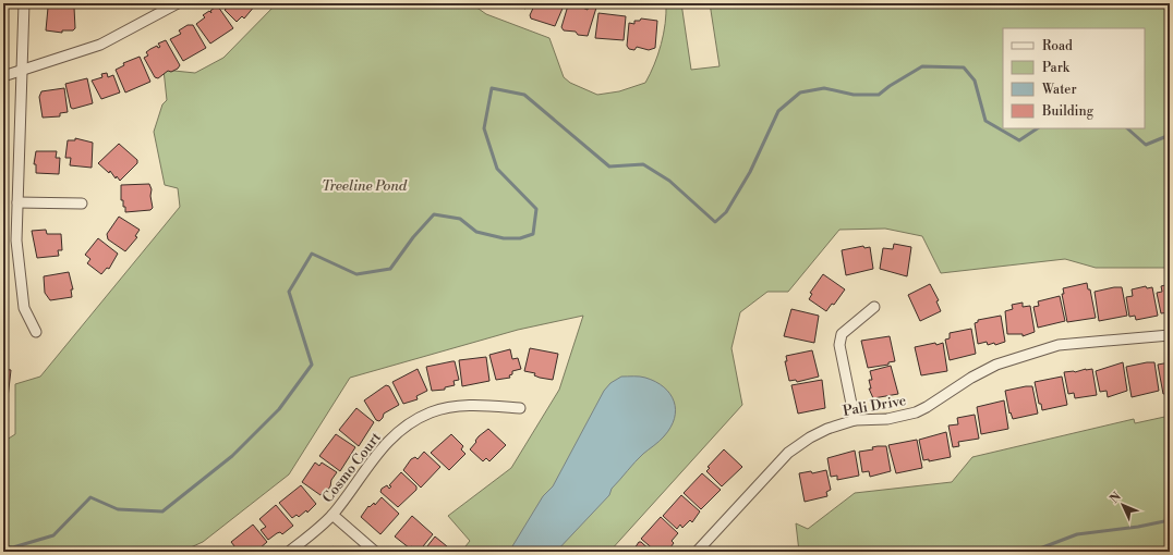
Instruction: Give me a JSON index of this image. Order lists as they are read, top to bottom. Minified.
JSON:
{"streets":{"street":["Pali Drive","Cosmo Court"]},"parks":["Treeline Pond"],"legend":["Road","Park","Water","Building"],"north":"top left"}
